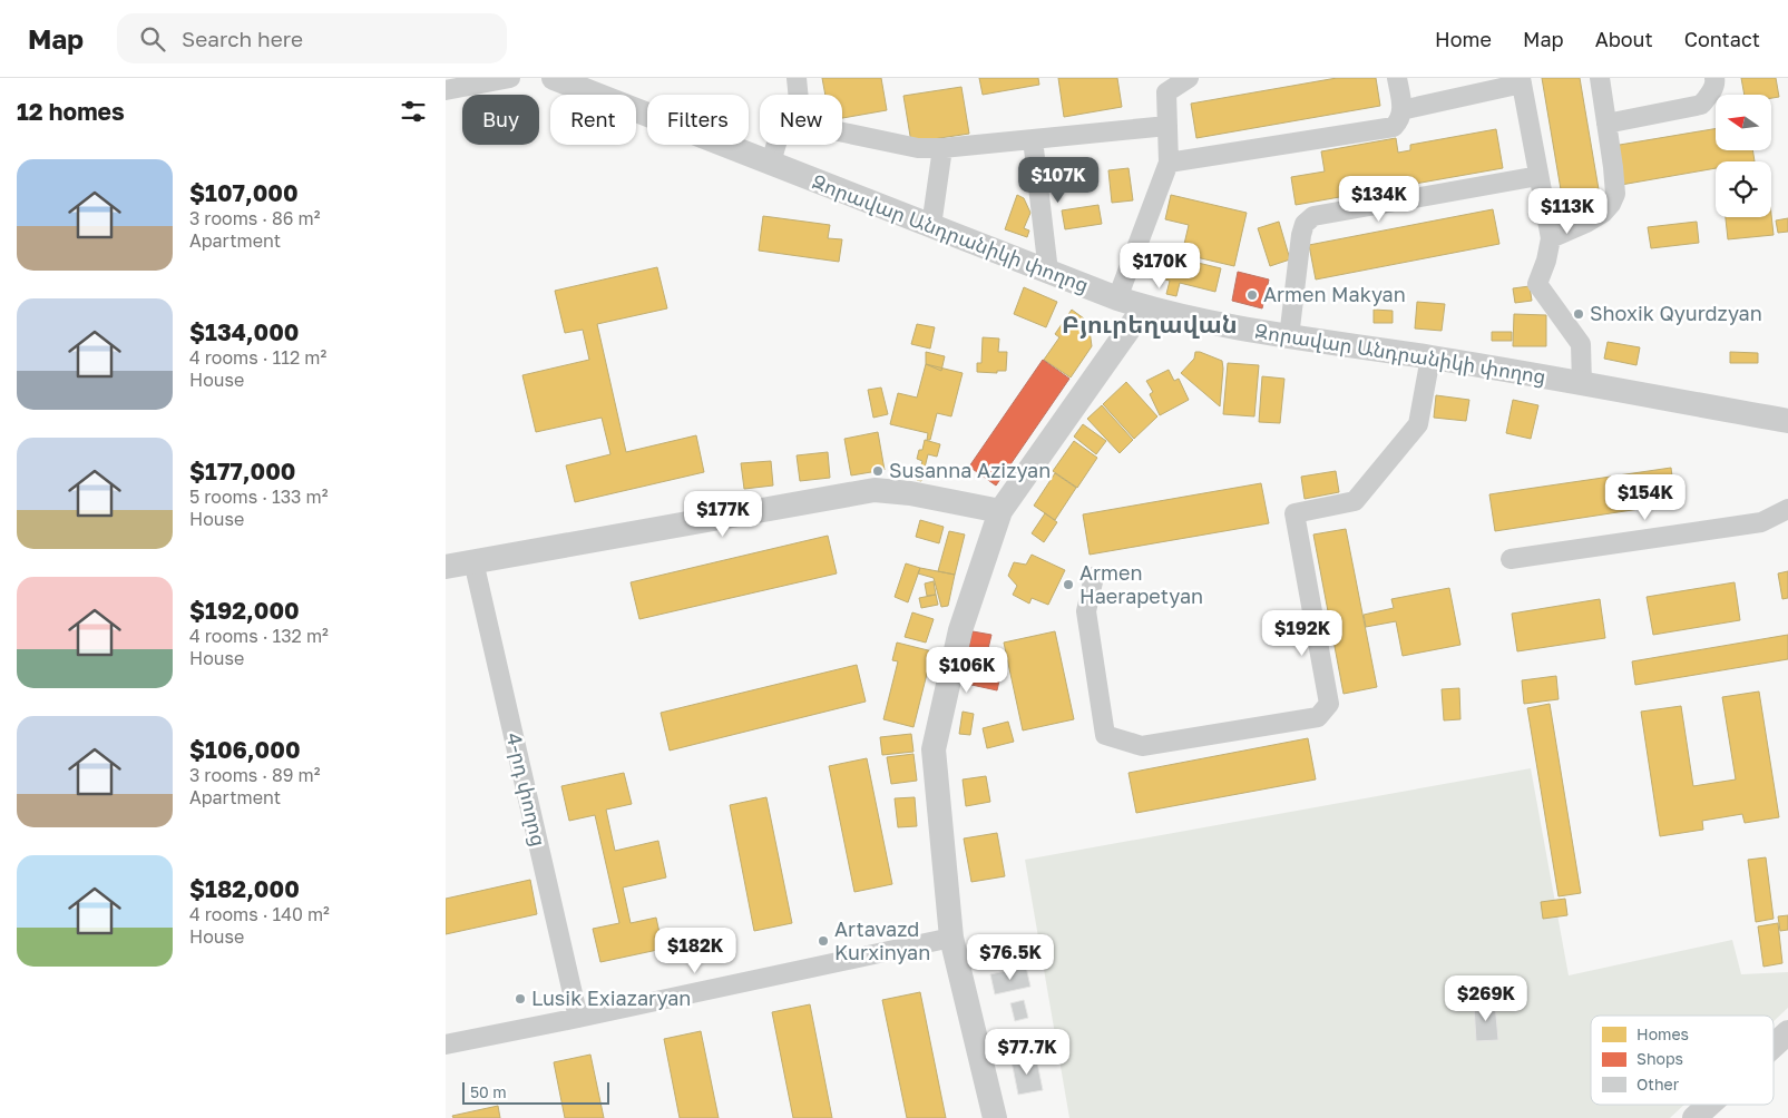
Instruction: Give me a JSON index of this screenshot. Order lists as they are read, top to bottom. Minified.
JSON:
{"streets":{"street":["Զորավար Անդրանիկի փողոց","4-րդ փողոց"]},"districts":["Բյուրեղավան"],"places":["Armen Makyan","Shoxik Qyurdzyan","Susanna Azizyan","Armen Haerapetyan","Artavazd Kurxinyan","Lusik Exiazaryan"],"legend":["Homes","Shops","Other"],"scale_bar":"50 m","north":"left","page":{"header":"Map","search":"Search here","nav":["Home","Map","About","Contact"],"heading":"12 homes","chip":["Buy","Rent","Filters","New"],"list":[{"name":"$107,000","note":"3 rooms · 86 m² · Apartment"},{"name":"$134,000","note":"4 rooms · 112 m² · House"},{"name":"$177,000","note":"5 rooms · 133 m² · House"},{"name":"$192,000","note":"4 rooms · 132 m² · House"},{"name":"$106,000","note":"3 rooms · 89 m² · Apartment"},{"name":"$182,000","note":"4 rooms · 140 m² · House"}],"price":["$107K","$134K","$113K","$170K","$154K","$177K","$192K","$106K","$182K","$76.5K","$269K","$77.7K"],"scale":"50 m"}}
